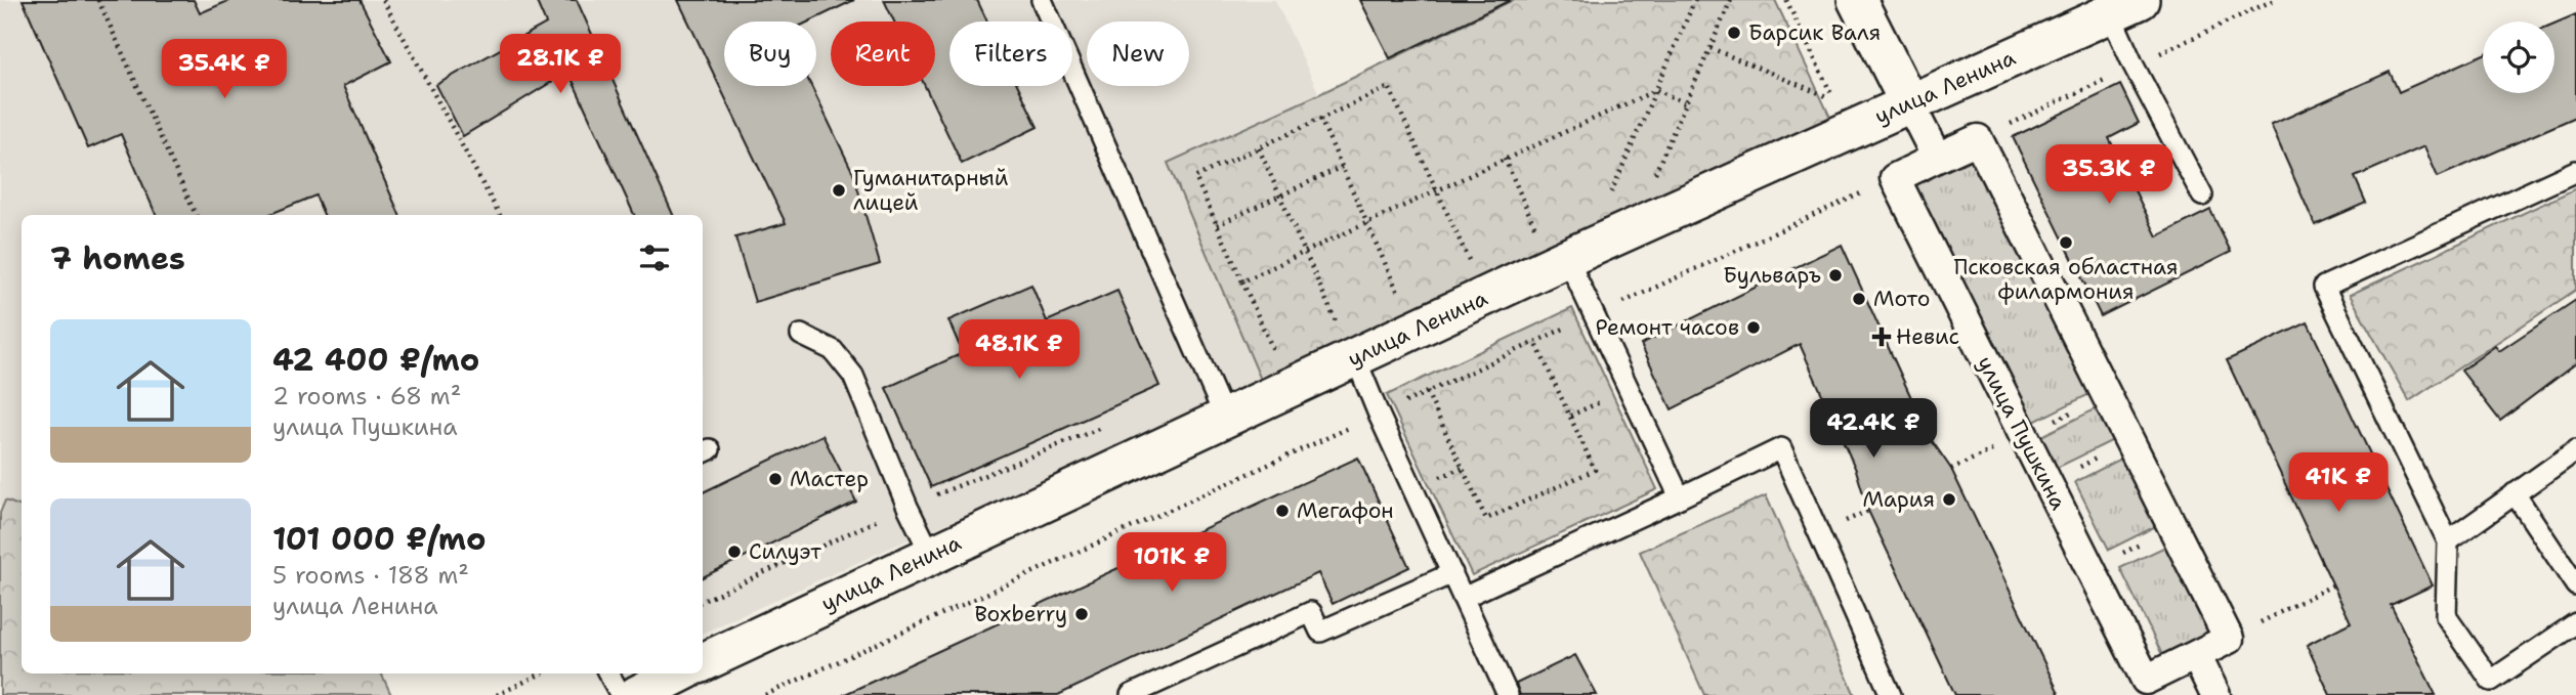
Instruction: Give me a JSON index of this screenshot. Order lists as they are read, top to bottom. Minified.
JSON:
{"streets":{"street":["улица Ленина","улица Пушкина"]},"places":{"other":["Барсик Валя","Гуманитарный лицей","Псковская областная филармония","Бульваръ","Мото","Ремонт часов","Мастер","Мария","Мегафон","Силуэт","Boxberry"],"health":["Невис"]},"page":{"chip":["Buy","Rent","Filters","New"],"price":["28.1K ₽","35.4K ₽","35.3K ₽","48.1K ₽","42.4K ₽","41K ₽","101K ₽"],"heading":"7 homes","list":[{"name":"42 400 ₽/mo","note":"2 rooms · 68 m² · улица Пушкина"},{"name":"101 000 ₽/mo","note":"5 rooms · 188 m² · улица Ленина"}]}}
